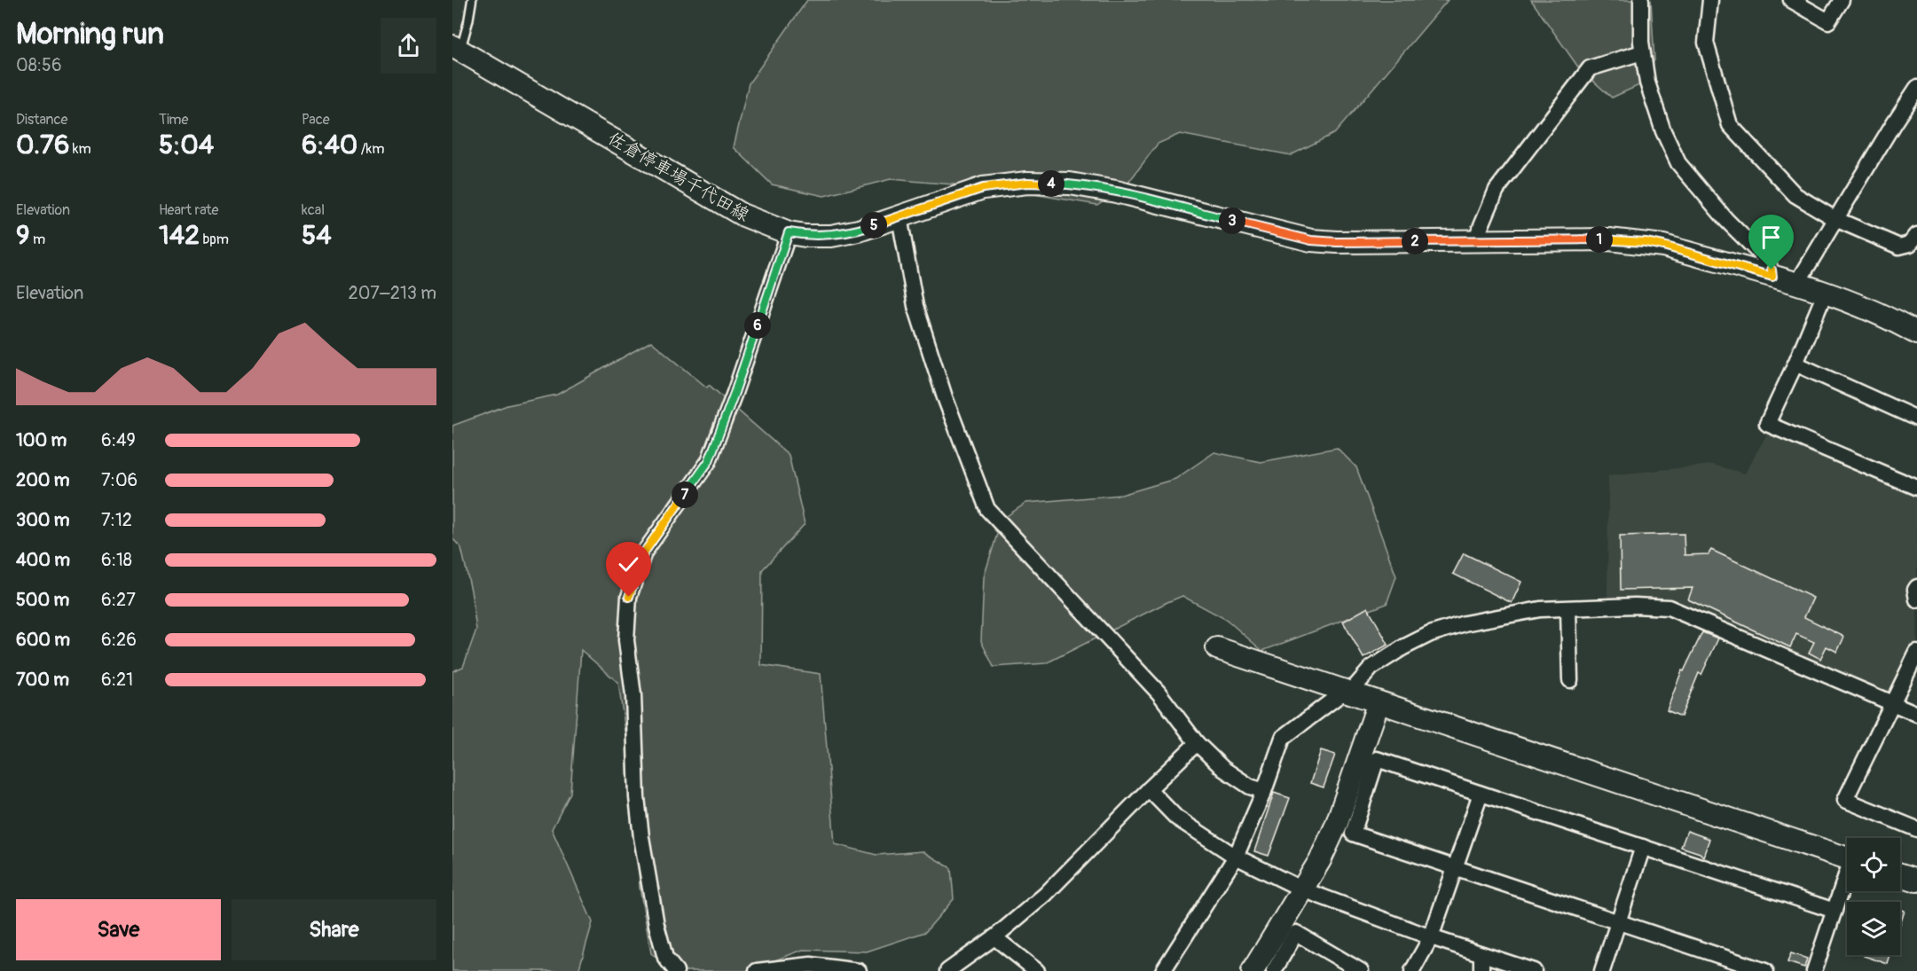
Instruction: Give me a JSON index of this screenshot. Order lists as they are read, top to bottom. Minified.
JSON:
{"streets":{"main road":["佐倉停車場千代田線"]},"page":{"heading":["Morning run","08:56"],"stats":[["Distance","0.76 km"],["Time","5:04"],["Pace","6:40 /km"],["Elevation","9 m"],["Heart rate","142 bpm"],["kcal","54"]],"pins":["4","3","5","1","2","6","7"],"chart":["Elevation","207–213 m"],"list":[{"name":"100 m","note":"6:49"},{"name":"200 m","note":"7:06"},{"name":"300 m","note":"7:12"},{"name":"400 m","note":"6:18"},{"name":"500 m","note":"6:27"},{"name":"600 m","note":"6:26"},{"name":"700 m","note":"6:21"}],"buttons":["Save","Share"]}}
